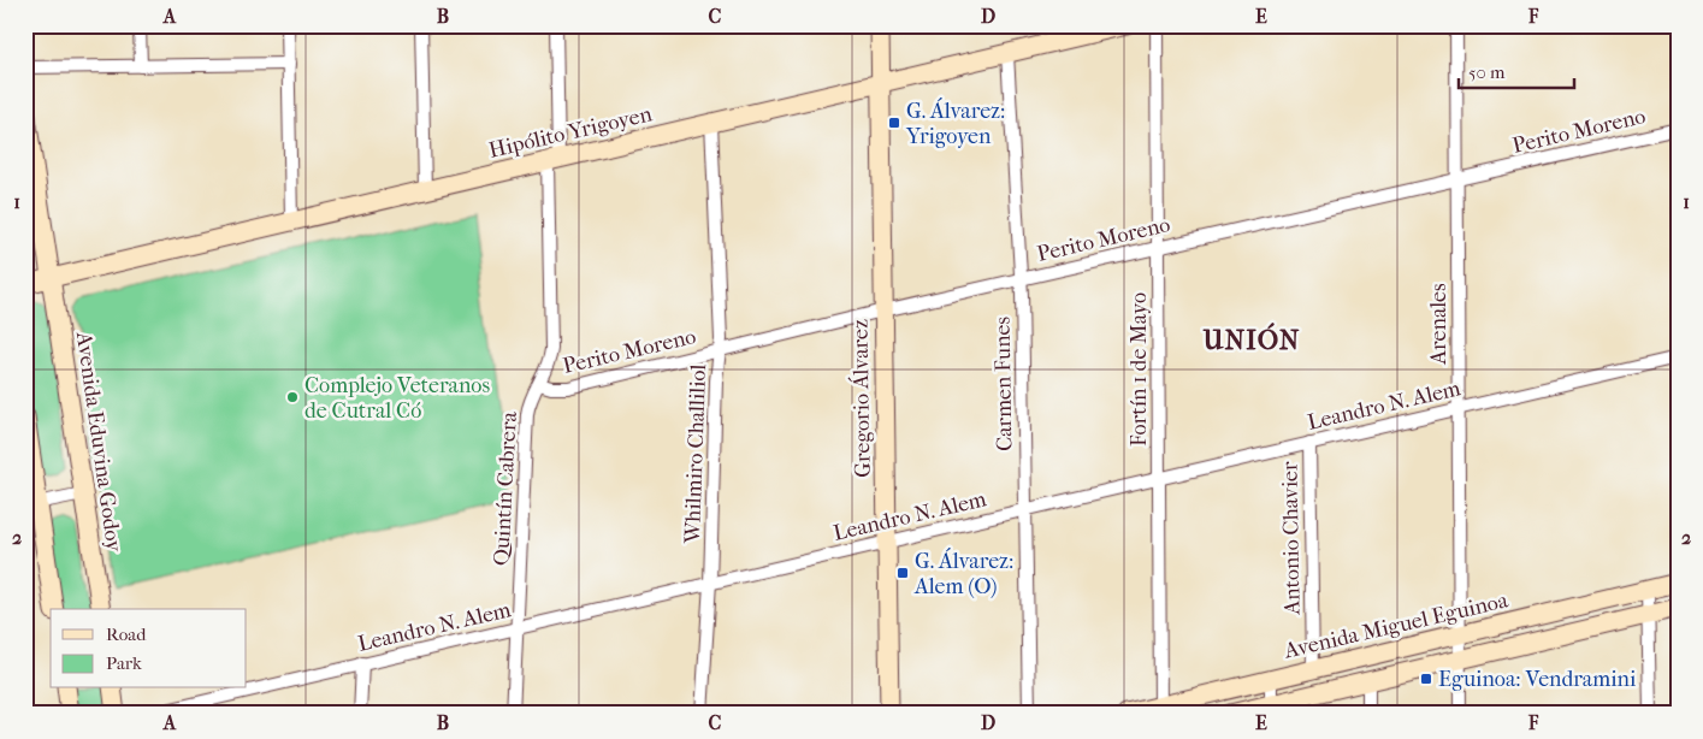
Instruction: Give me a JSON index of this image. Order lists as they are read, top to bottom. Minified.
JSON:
{"streets":{"main road":["Hipólito Yrigoyen","Gregorio Álvarez","Avenida Eduvina Godoy","Avenida Miguel Eguinoa"],"street":["Perito Moreno","Arenales","Fortín 1 de Mayo","Carmen Funes","Leandro N. Alem","Whilmiro Challiliol","Quintín Cabrera","Antonio Chavier"]},"crossings":[["Perito Moreno","Arenales"],["Perito Moreno","Fortín 1 de Mayo"],["Perito Moreno","Carmen Funes"],["Perito Moreno","Gregorio Álvarez"],["Perito Moreno","Whilmiro Challiliol"],["Perito Moreno","Quintín Cabrera"],["Hipólito Yrigoyen","Carmen Funes"],["Hipólito Yrigoyen","Gregorio Álvarez"],["Hipólito Yrigoyen","Avenida Eduvina Godoy"],["Hipólito Yrigoyen","Whilmiro Challiliol"],["Hipólito Yrigoyen","Quintín Cabrera"],["Arenales","Leandro N. Alem"],["Arenales","Avenida Miguel Eguinoa"],["Fortín 1 de Mayo","Leandro N. Alem"],["Fortín 1 de Mayo","Avenida Miguel Eguinoa"],["Carmen Funes","Leandro N. Alem"],["Gregorio Álvarez","Leandro N. Alem"],["Leandro N. Alem","Whilmiro Challiliol"],["Leandro N. Alem","Quintín Cabrera"],["Leandro N. Alem","Antonio Chavier"],["Antonio Chavier","Avenida Miguel Eguinoa"]],"districts":["UNIÓN"],"places":{"transit":["G. Álvarez: Yrigoyen","G. Álvarez: Alem (O)","Eguinoa: Vendramini"],"other":["Complejo Veteranos de Cutral Có"]},"legend":["Road","Park"],"scale_bar":"50 m","grid":{"columns":["A","B","C","D","E","F"],"rows":["1","2"]}}
